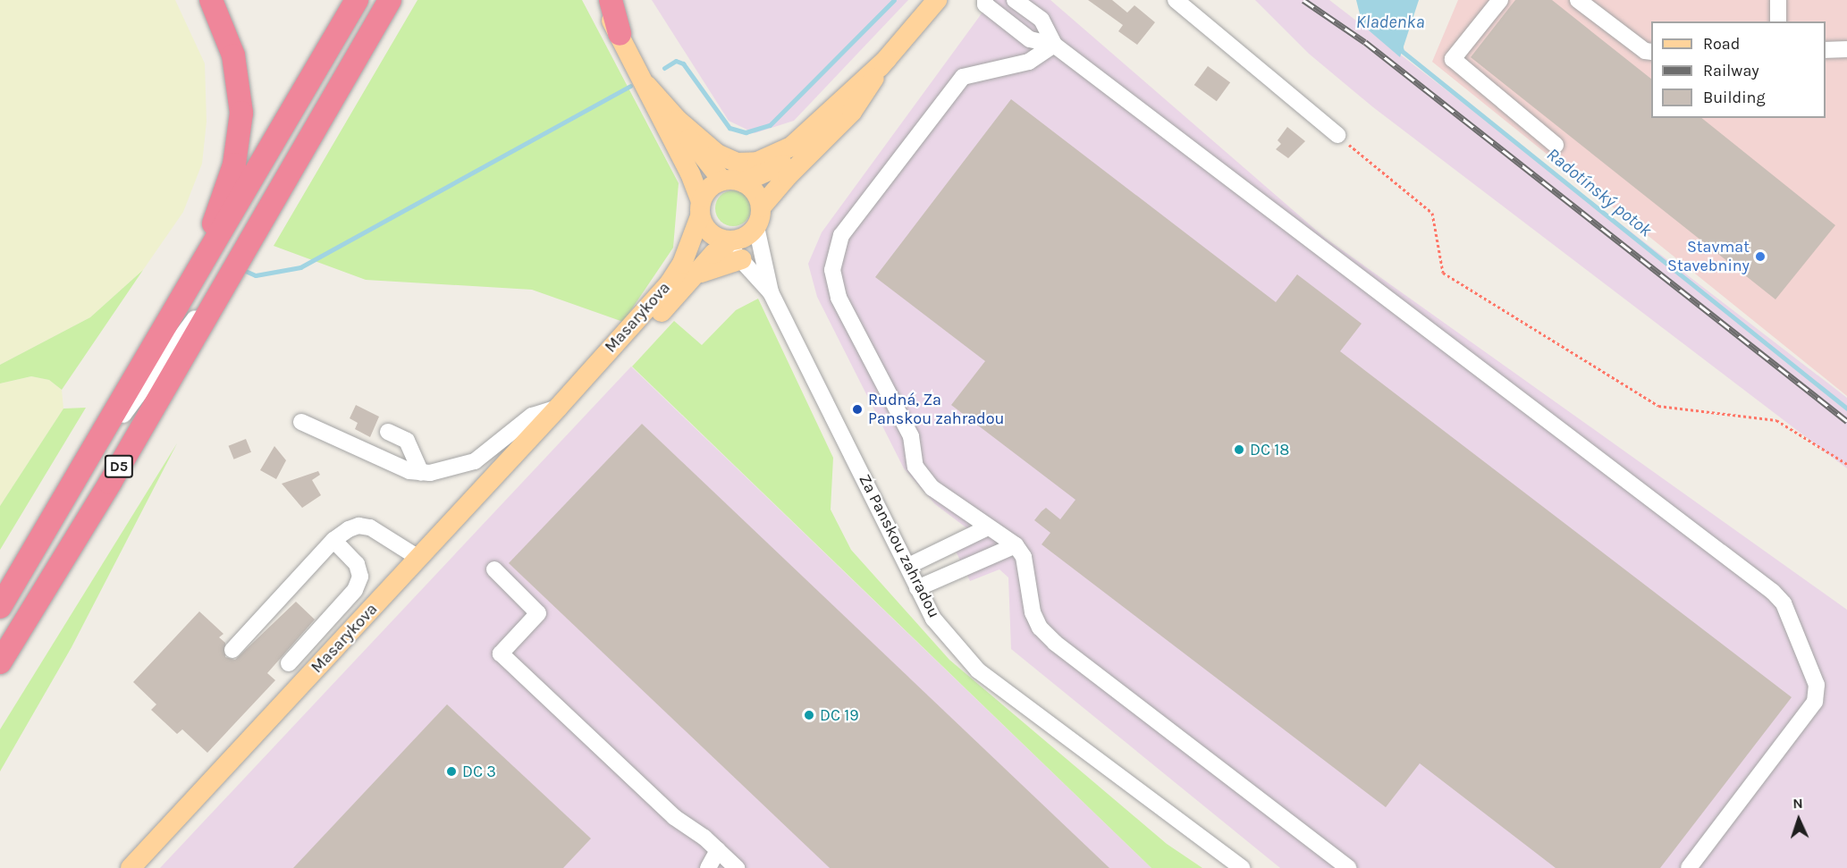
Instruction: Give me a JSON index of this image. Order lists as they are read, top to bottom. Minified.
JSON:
{"streets":{"highway":["D5"],"main road":["Masarykova"],"street":["Za Panskou zahradou"]},"crossings":[["Masarykova","Za Panskou zahradou"]],"water":["Kladenka","Radotínský potok"],"places":["Stavmat Stavebniny","Rudná, Za Panskou zahradou","DC 18","DC 19","DC 3"],"legend":["Road","Railway","Building"],"north":"top"}
